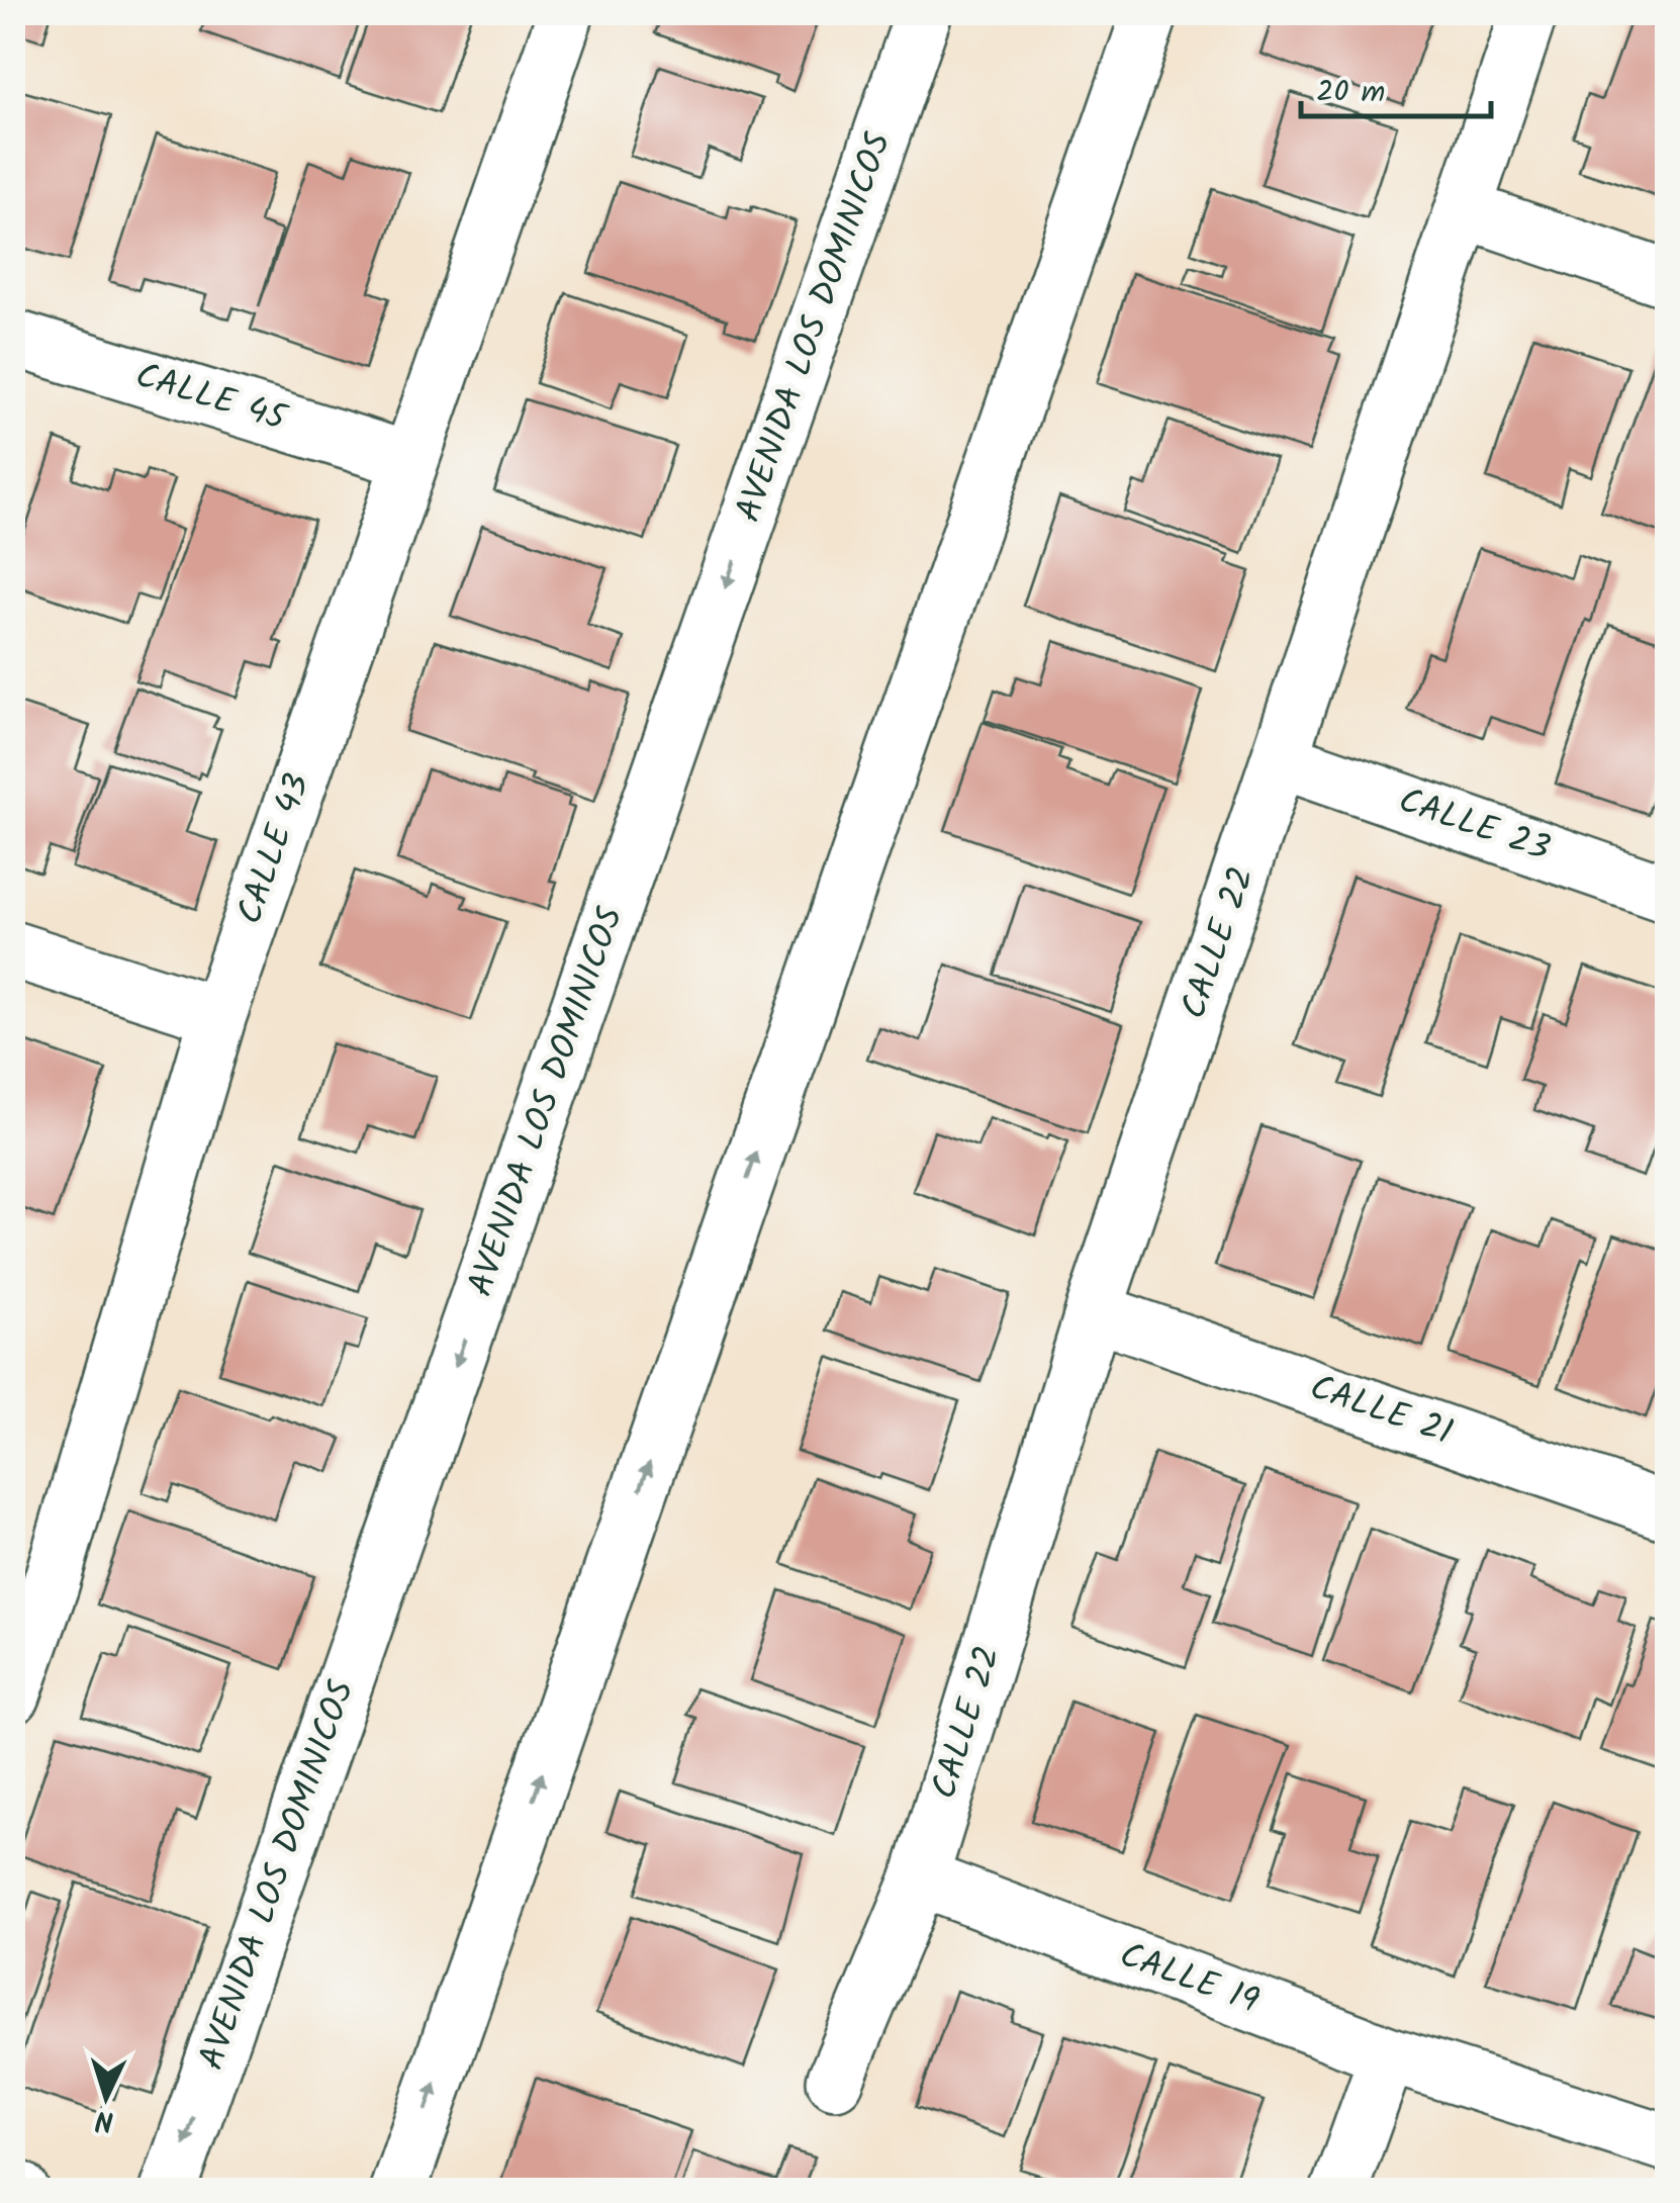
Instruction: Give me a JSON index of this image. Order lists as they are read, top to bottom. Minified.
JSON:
{"streets":{"street":["AVENIDA LOS DOMINICOS","CALLE 45","CALLE 23","CALLE 43","CALLE 22","CALLE 21","CALLE 19"]},"crossings":[["CALLE 45","CALLE 43"],["CALLE 23","CALLE 22"],["CALLE 22","CALLE 21"],["CALLE 22","CALLE 19"]],"scale_bar":"20 m","north":"bottom"}
